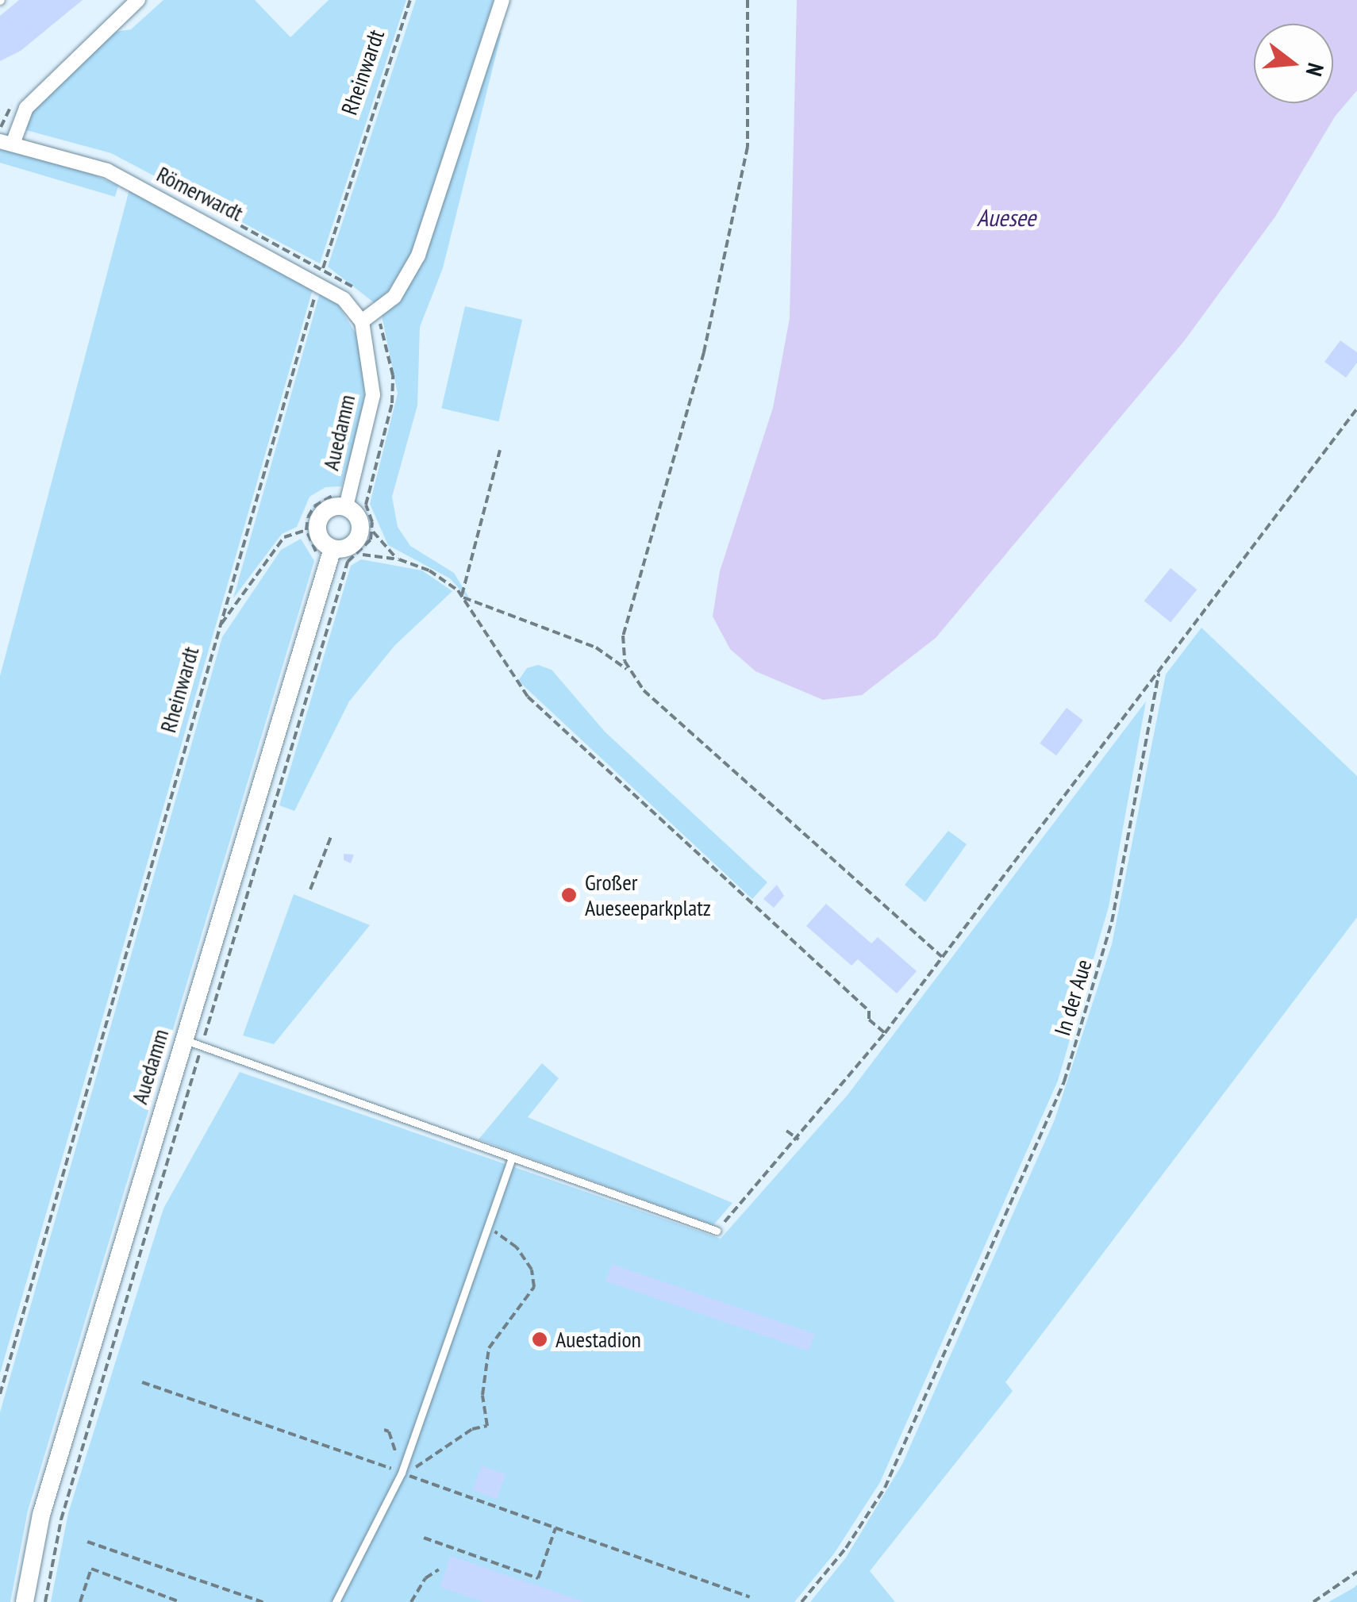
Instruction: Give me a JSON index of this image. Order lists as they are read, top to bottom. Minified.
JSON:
{"streets":{"street":["Römerwardt","Auedamm"],"path":["Rheinwardt","In der Aue"]},"crossings":[["Rheinwardt","Römerwardt"],["Römerwardt","Auedamm"]],"water":["Auesee"],"places":["Großer Aueseeparkplatz","Auestadion"],"north":"right"}
